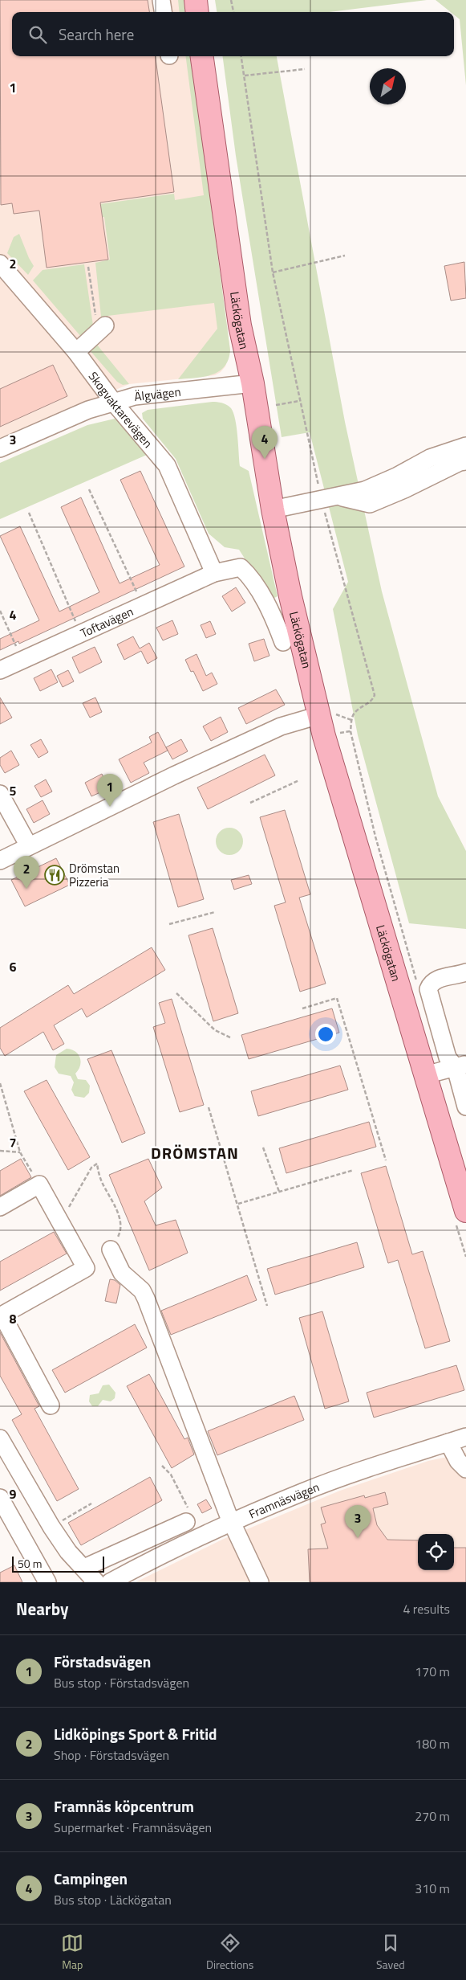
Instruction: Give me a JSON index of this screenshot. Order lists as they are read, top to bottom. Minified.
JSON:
{"streets":{"main road":["Läckögatan"],"street":["Älgvägen","Skogvaktarevägen","Toftavägen","Framnäsvägen"]},"crossings":[["Läckögatan","Älgvägen"],["Läckögatan","Skogvaktarevägen"],["Läckögatan","Toftavägen"],["Älgvägen","Skogvaktarevägen"],["Skogvaktarevägen","Toftavägen"]],"districts":["DRÖMSTAN"],"places":{"restaurant":["Drömstan Pizzeria"]},"scale_bar":"50 m","north":"top right","page":{"search":"Search here","pins":["4","1","2","3"],"scale":"50 m","heading":["Nearby","4 results"],"list":[{"mark":"1","name":"Förstadsvägen","note":"Bus stop · Förstadsvägen","value":"170 m"},{"mark":"2","name":"Lidköpings Sport & Fritid","note":"Shop · Förstadsvägen","value":"180 m"},{"mark":"3","name":"Framnäs köpcentrum","note":"Supermarket · Framnäsvägen","value":"270 m"},{"mark":"4","name":"Campingen","note":"Bus stop · Läckögatan","value":"310 m"}],"nav":["Map","Directions","Saved"]},"grid":{"rows":["1","2","3","4","5","6","7","8","9"]}}
